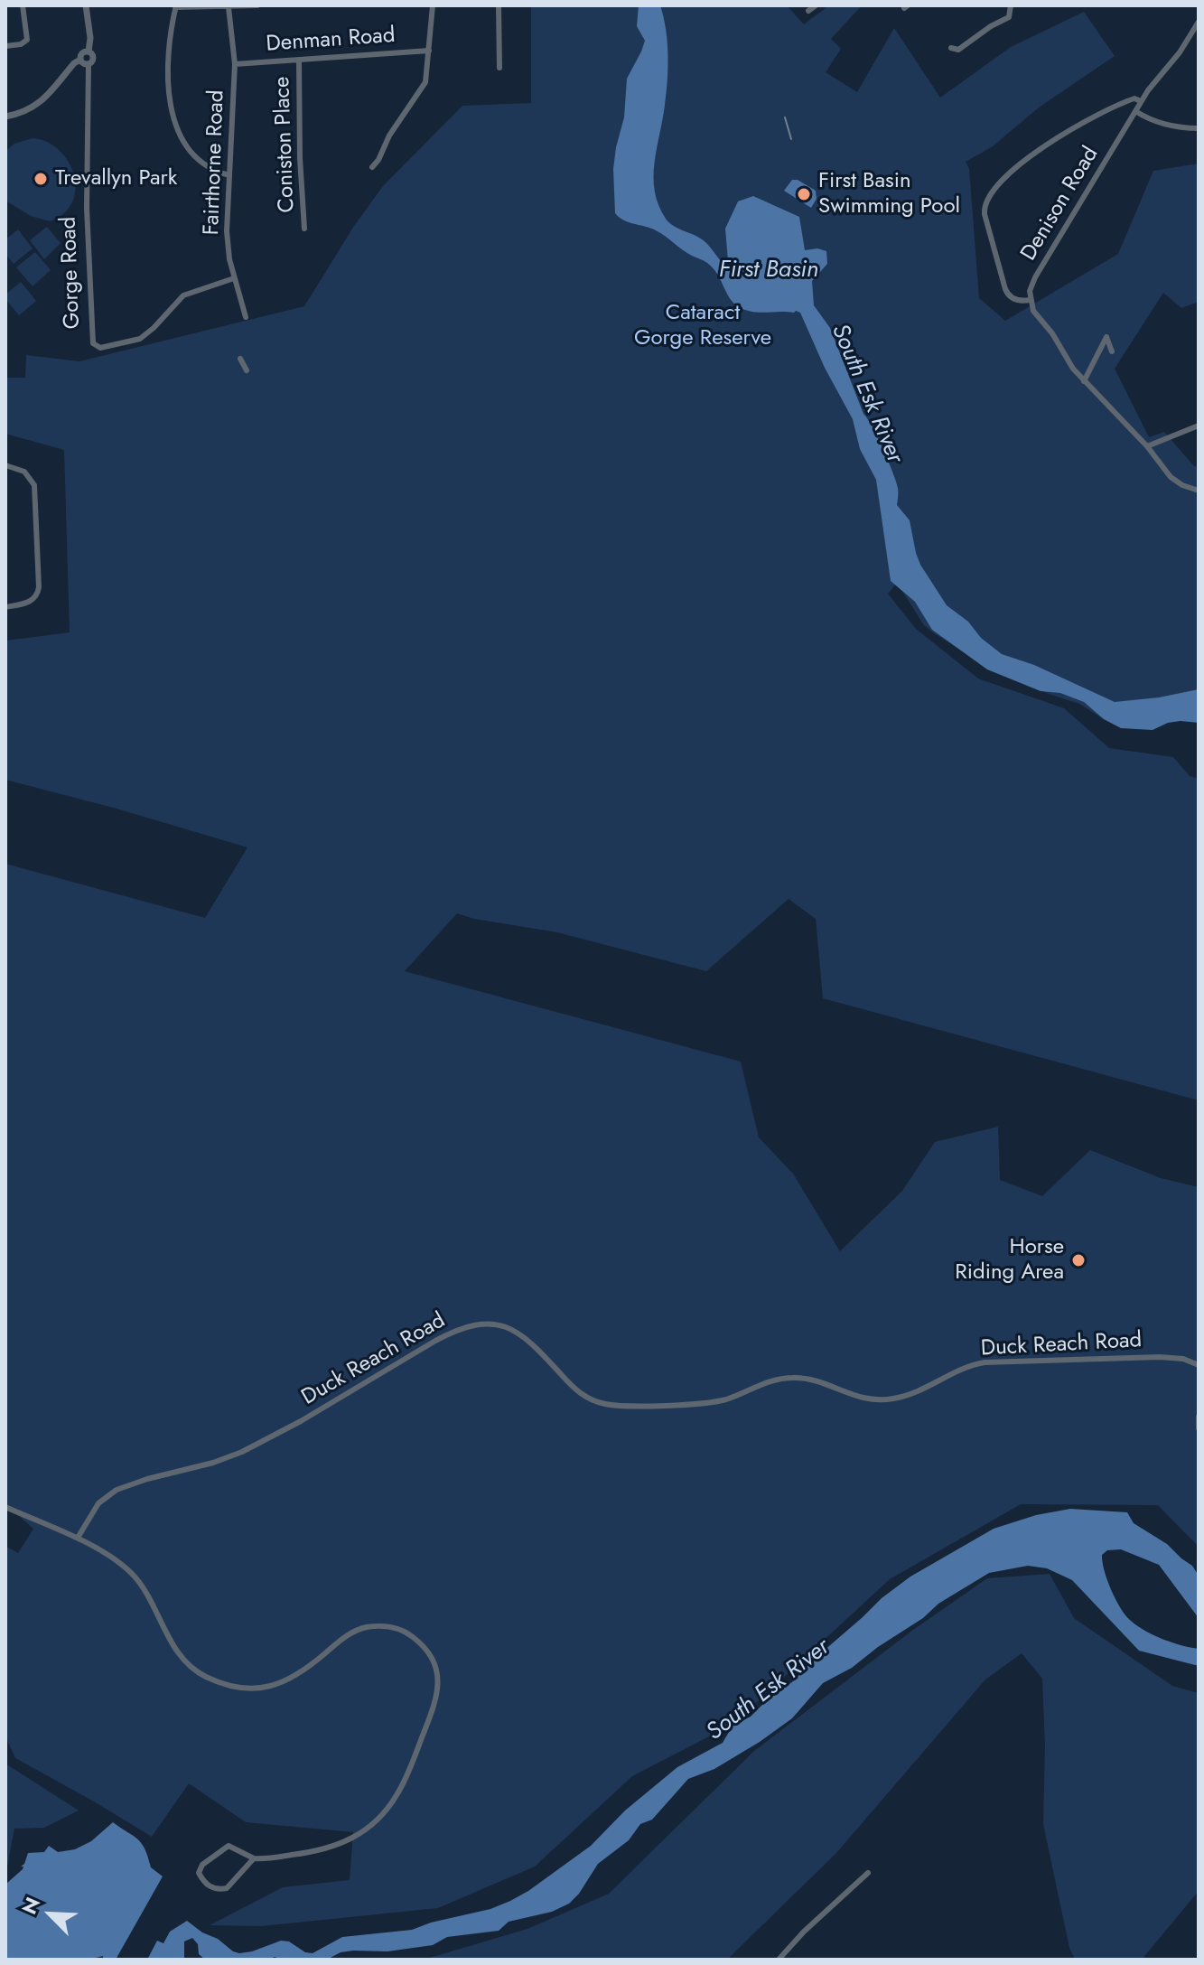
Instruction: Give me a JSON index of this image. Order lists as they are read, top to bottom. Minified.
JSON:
{"streets":{"street":["Denman Road","Coniston Place","Fairthorne Road","Denison Road","Gorge Road","Duck Reach Road"]},"crossings":[["Denman Road","Coniston Place"],["Denman Road","Fairthorne Road"],["Fairthorne Road","Gorge Road"]],"water":["First Basin","South Esk River"],"parks":["Cataract Gorge Reserve"],"places":["Trevallyn Park","First Basin Swimming Pool","Horse Riding Area"],"north":"top left"}
